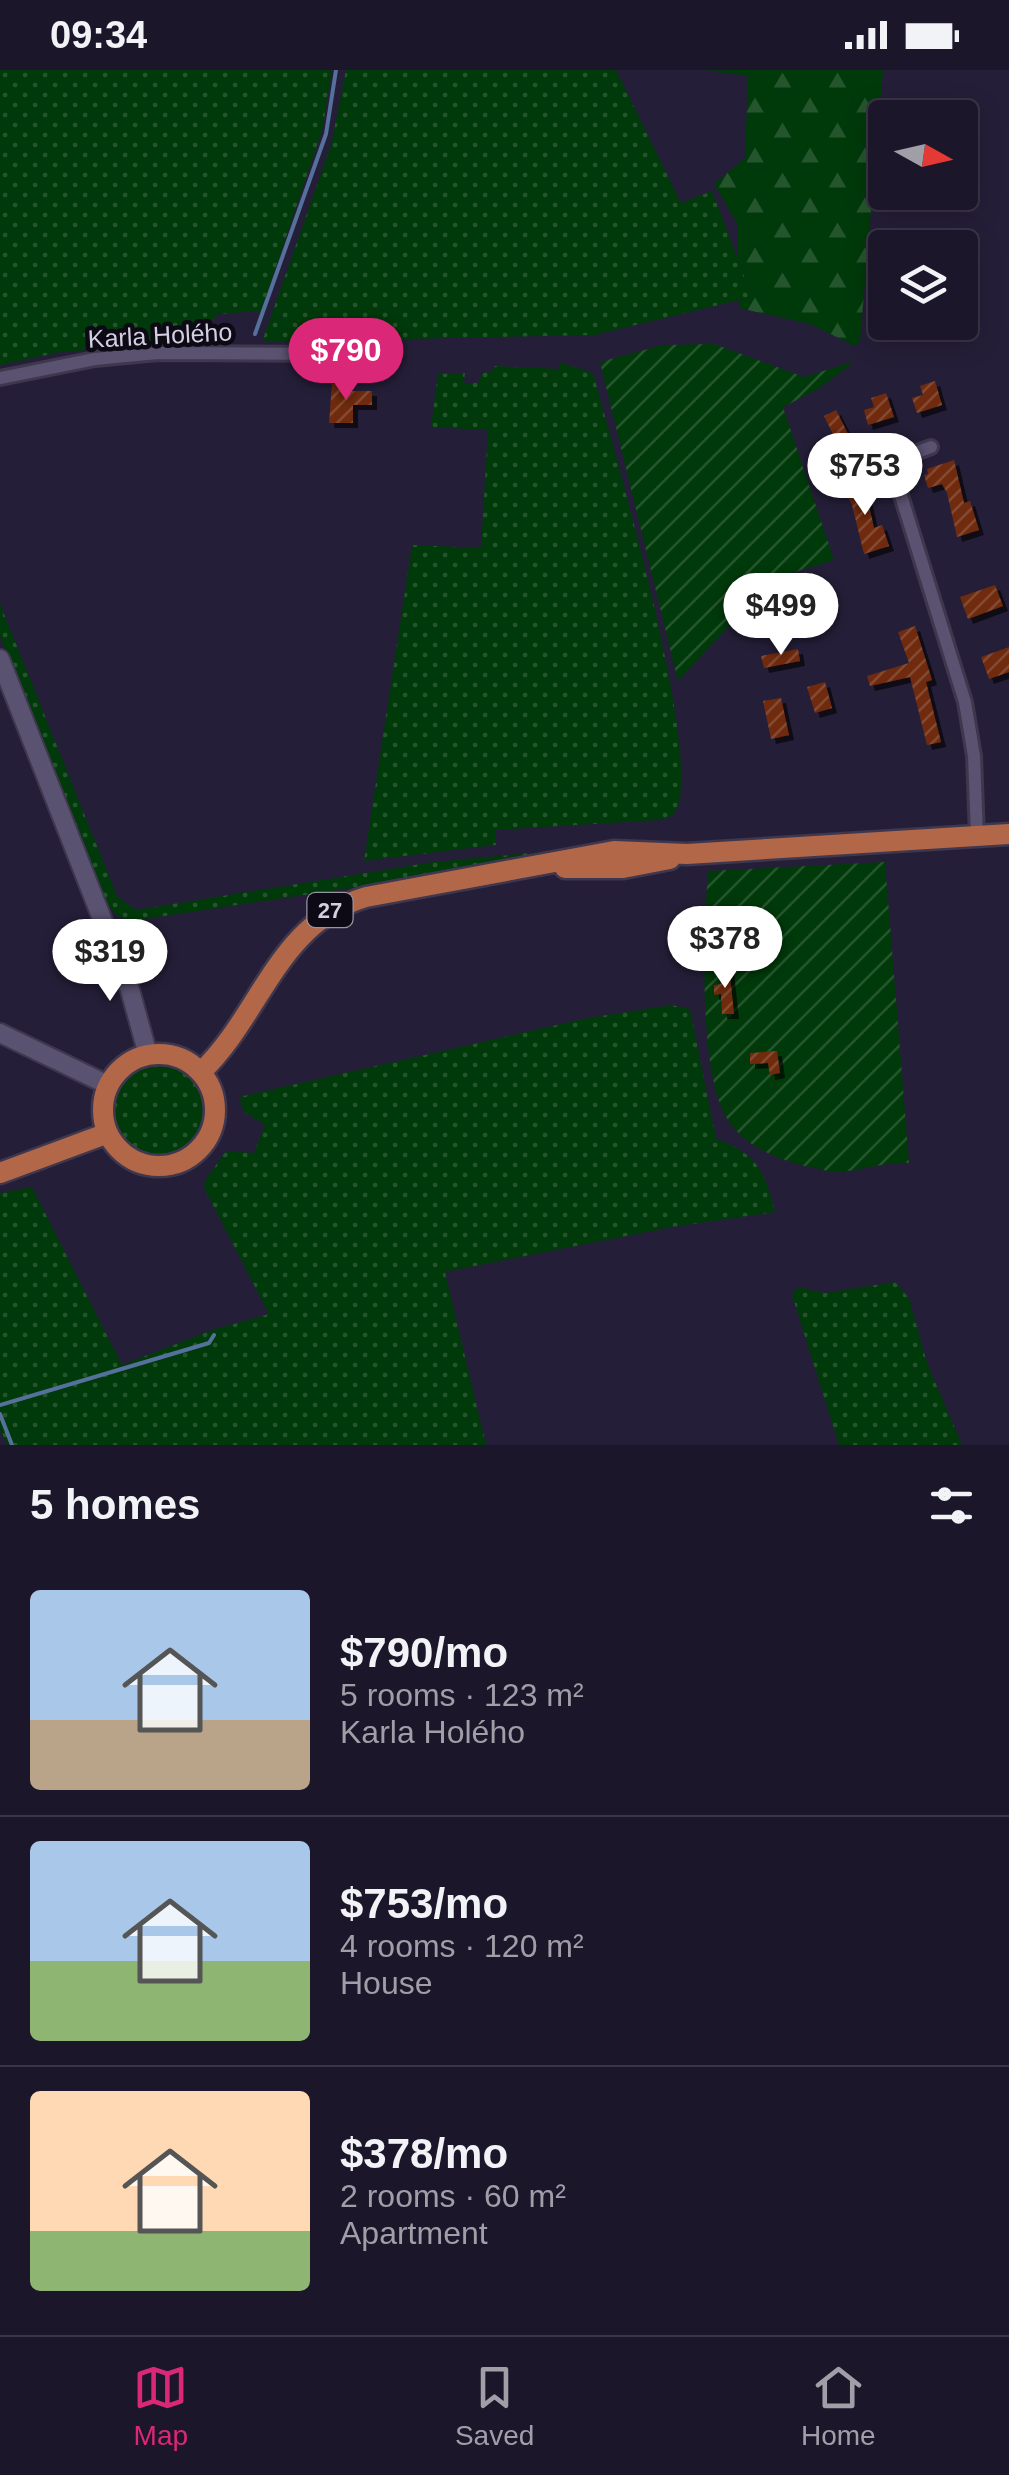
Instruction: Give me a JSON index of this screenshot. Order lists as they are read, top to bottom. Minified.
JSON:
{"streets":{"main road":["27"],"street":["Karla Holého"]},"north":"right","page":{"status":"09:34","price":["$790","$753","$499","$378","$319"],"heading":"5 homes","list":[{"name":"$790/mo","note":"5 rooms · 123 m² · Karla Holého"},{"name":"$753/mo","note":"4 rooms · 120 m² · House"},{"name":"$378/mo","note":"2 rooms · 60 m² · Apartment"}],"tabs":["Map","Saved","Home"]}}
